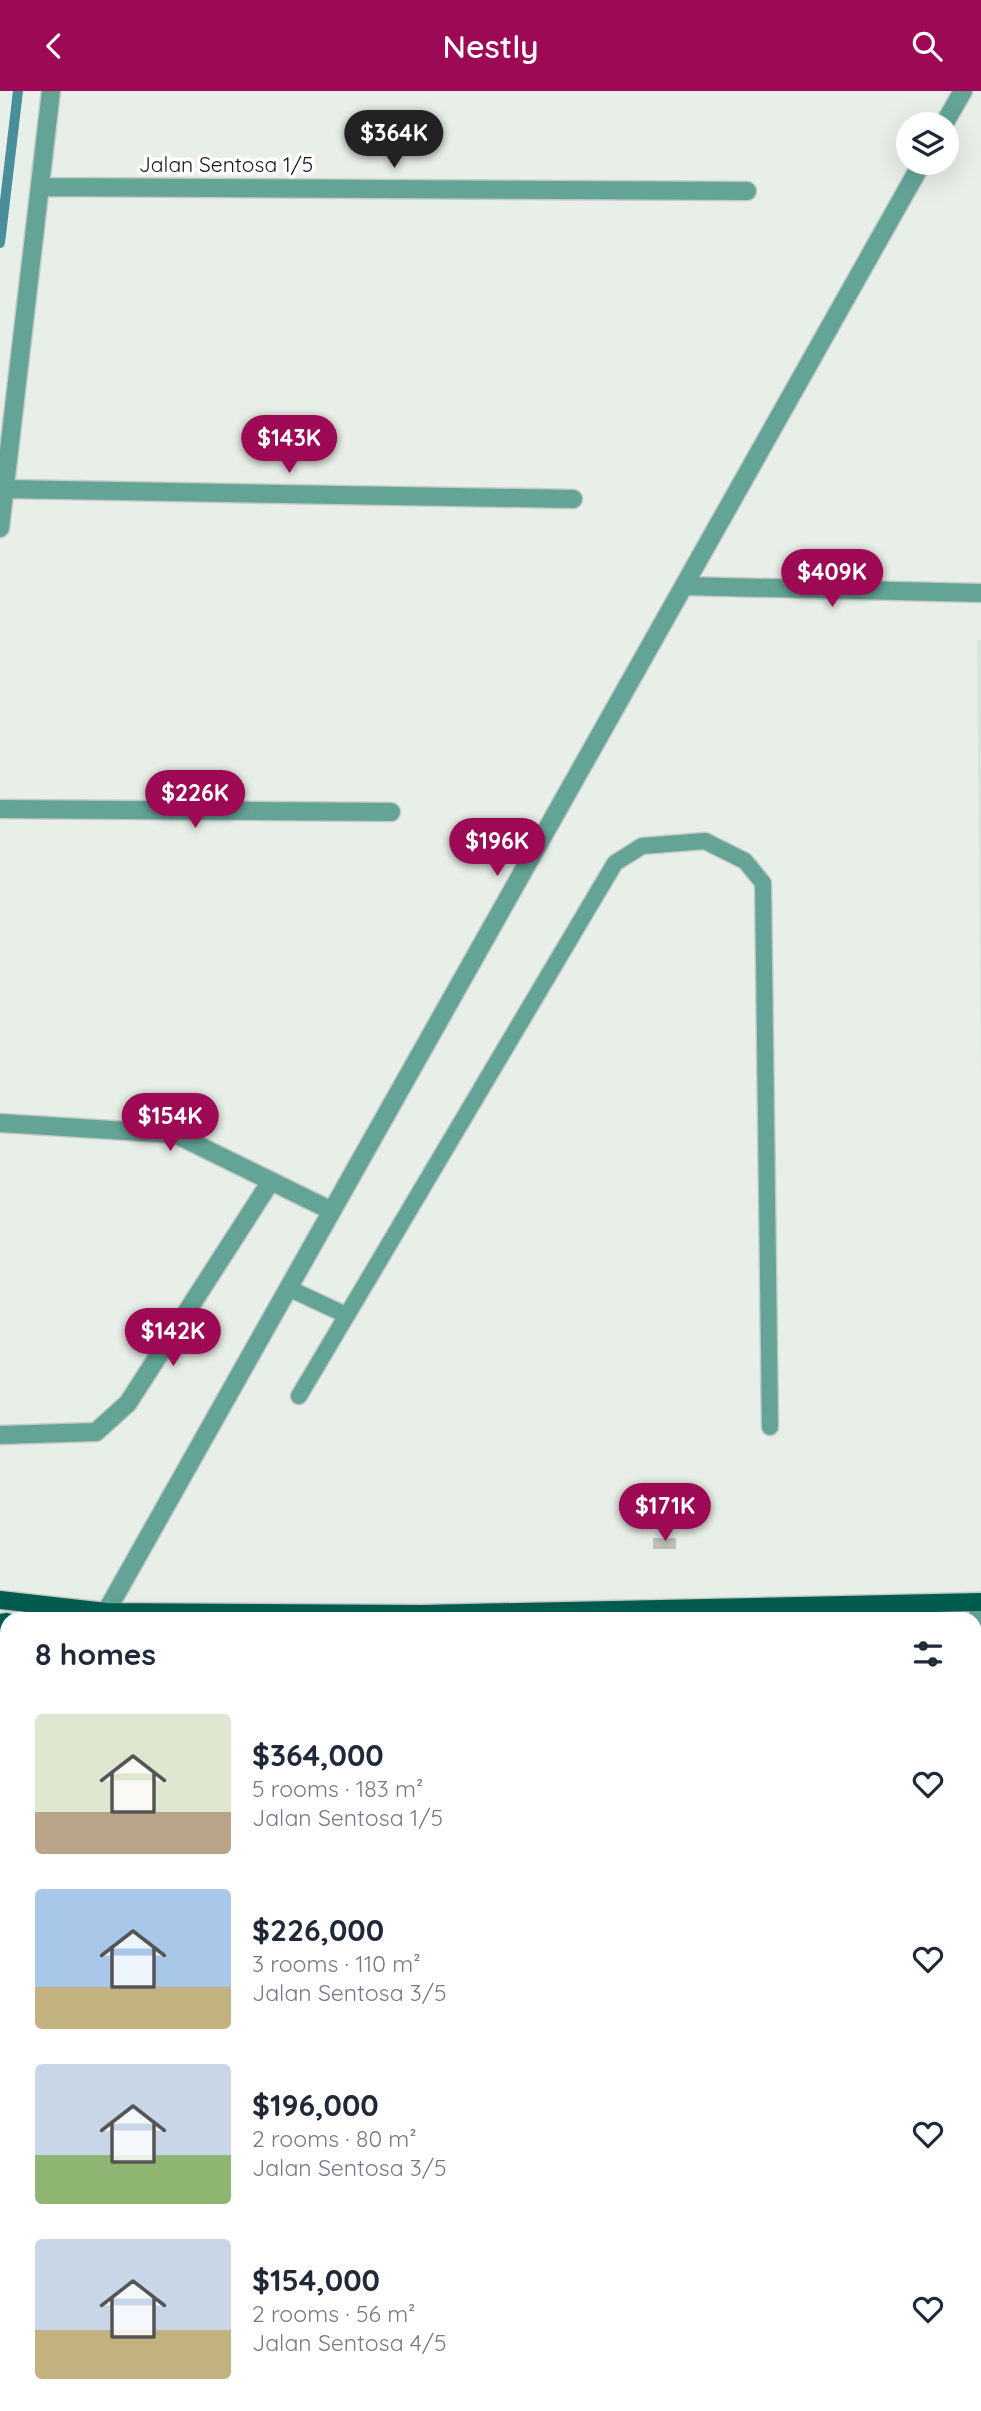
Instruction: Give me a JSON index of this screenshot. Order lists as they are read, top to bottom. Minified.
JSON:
{"streets":{"street":["Jalan Sentosa 1/5"]},"page":{"header":"Nestly","price":["$364K","$143K","$409K","$226K","$196K","$154K","$142K","$171K"],"heading":"8 homes","list":[{"name":"$364,000","note":"5 rooms · 183 m² · Jalan Sentosa 1/5"},{"name":"$226,000","note":"3 rooms · 110 m² · Jalan Sentosa 3/5"},{"name":"$196,000","note":"2 rooms · 80 m² · Jalan Sentosa 3/5"},{"name":"$154,000","note":"2 rooms · 56 m² · Jalan Sentosa 4/5"}]}}
